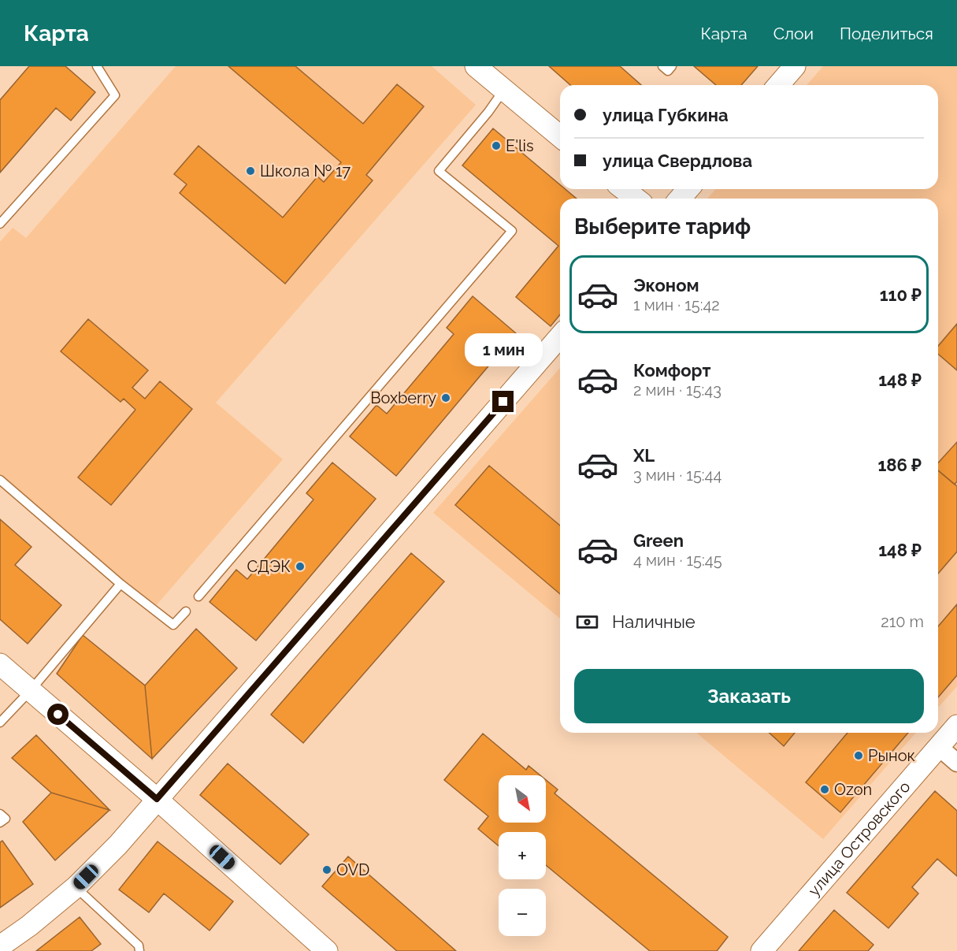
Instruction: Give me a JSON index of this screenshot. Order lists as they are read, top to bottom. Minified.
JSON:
{"streets":{"street":["улица Островского"]},"places":["E'lis","Школа № 17","Boxberry","СДЭК","Рынок","Ozon","OVD"],"north":"bottom right","page":{"header":"Карта","nav":["Карта","Слои","Поделиться"],"banner":["улица Губкина","улица Свердлова"],"heading":"Выберите тариф","list":[{"name":"Эконом","note":"1 мин · 15:42","value":"110 ₽"},{"name":"Комфорт","note":"2 мин · 15:43","value":"148 ₽"},{"name":"XL","note":"3 мин · 15:44","value":"186 ₽"},{"name":"Green","note":"4 мин · 15:45","value":"148 ₽"}],"bubble":"1 мин","pay":["Наличные","210 m"],"buttons":"Заказать","map_buttons":["+","−"]}}
